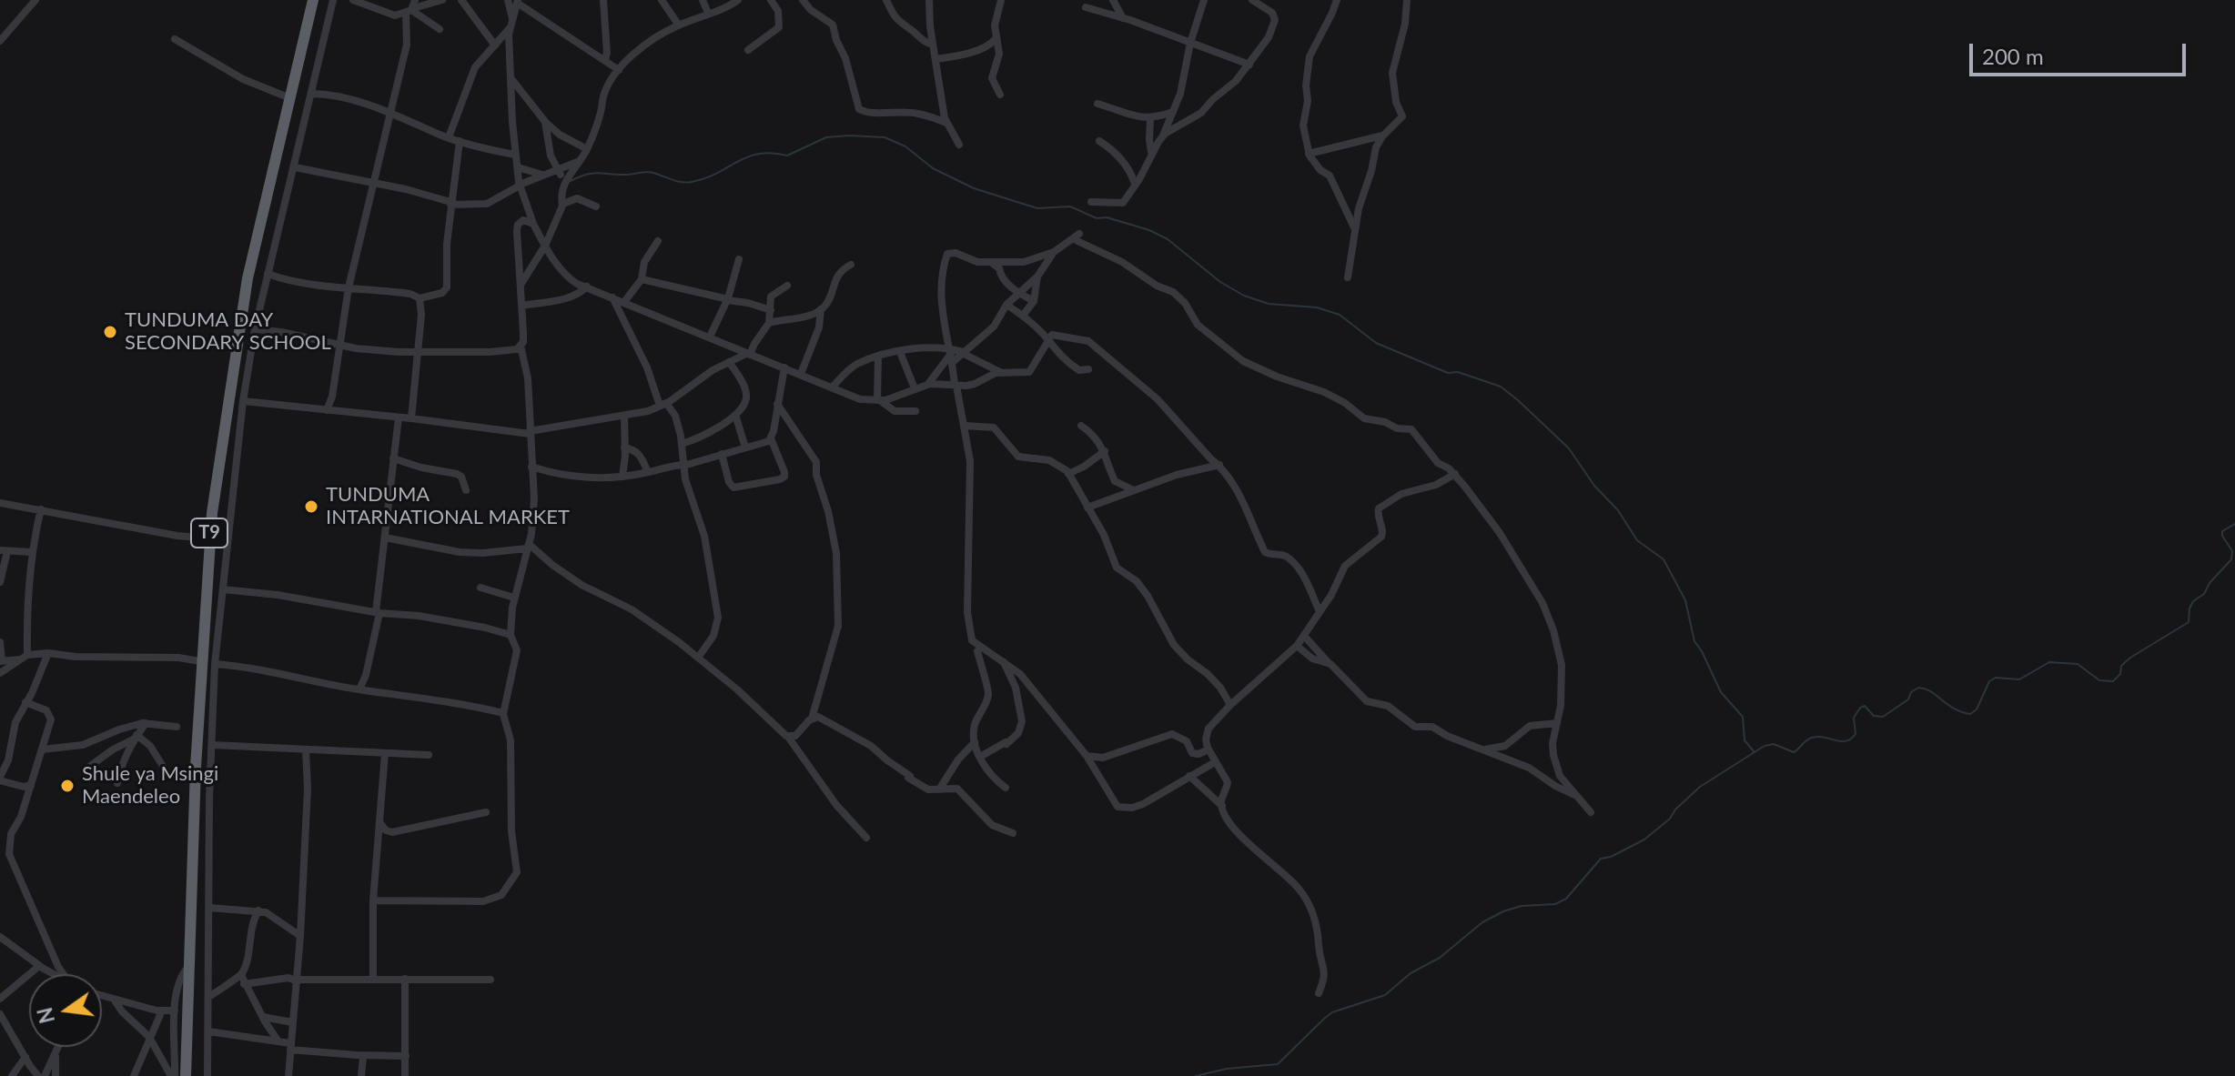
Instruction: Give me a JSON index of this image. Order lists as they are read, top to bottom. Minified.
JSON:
{"streets":{"highway":["T9"]},"places":["TUNDUMA DAY SECONDARY SCHOOL","TUNDUMA INTARNATIONAL MARKET","Shule ya Msingi Maendeleo"],"scale_bar":"200 m","north":"left"}
